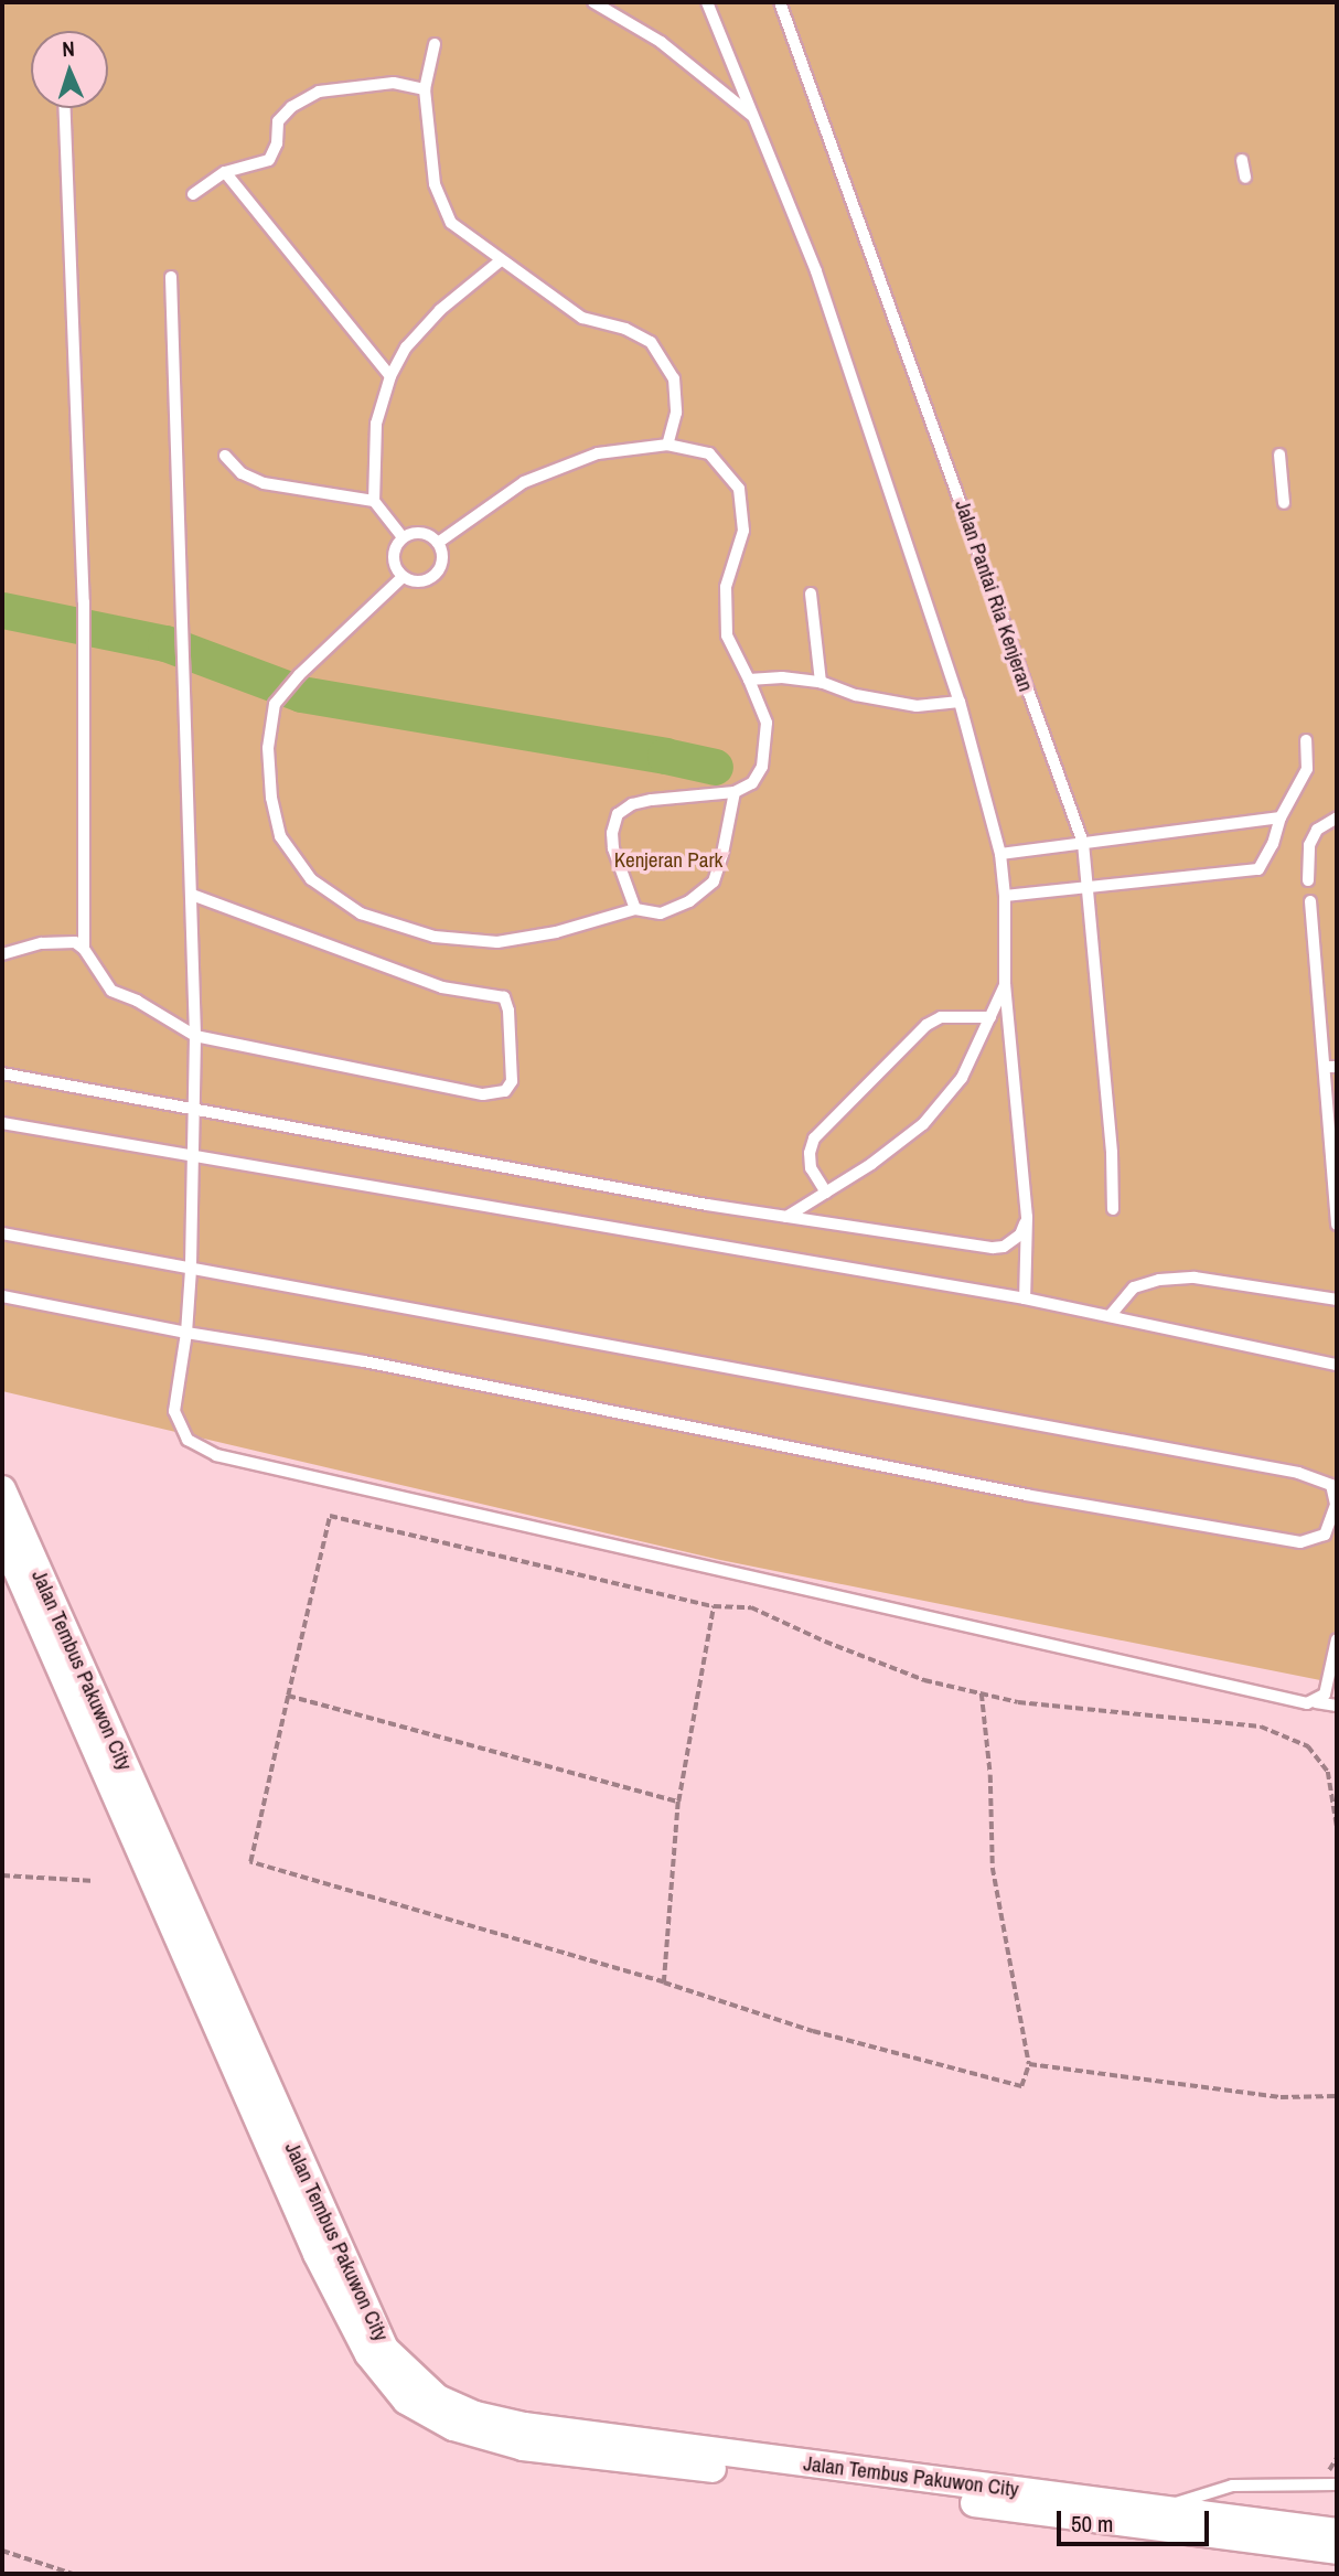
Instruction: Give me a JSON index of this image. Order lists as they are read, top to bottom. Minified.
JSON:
{"streets":{"street":["Jalan Tembus Pakuwon City"],"lane":["Jalan Pantai Ria Kenjeran"]},"parks":["Kenjeran Park"],"scale_bar":"50 m","north":"top"}
